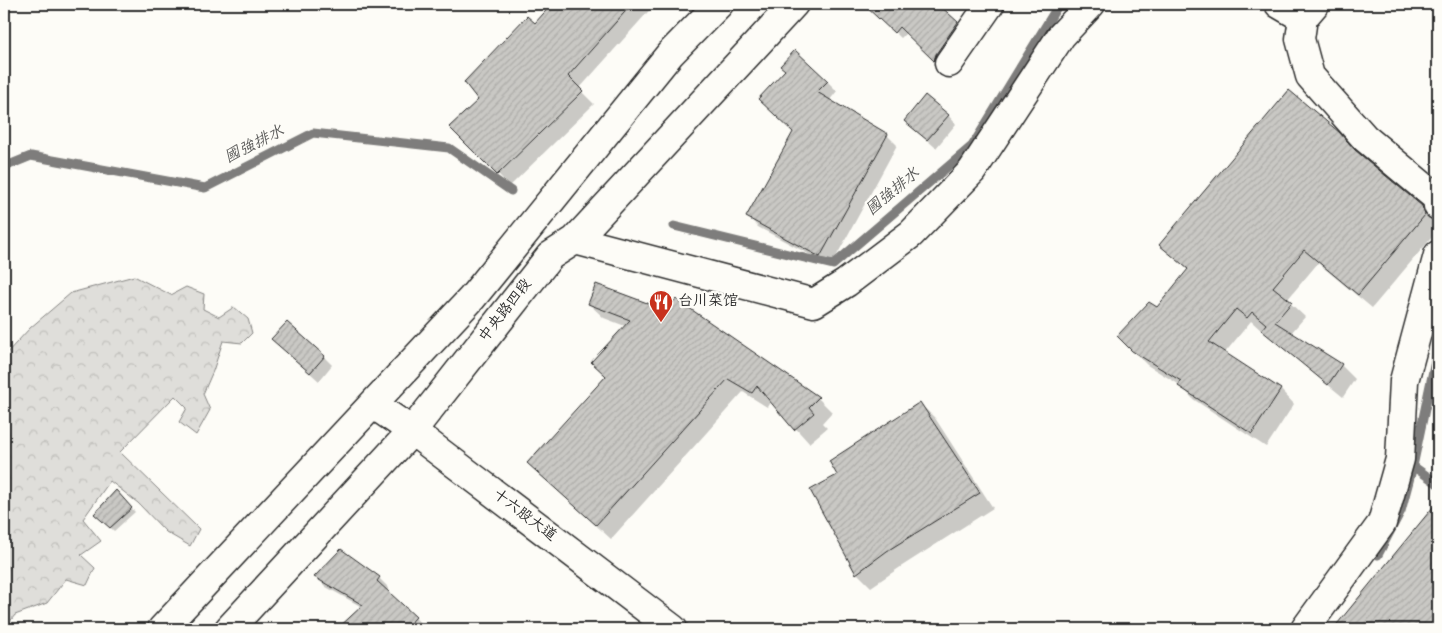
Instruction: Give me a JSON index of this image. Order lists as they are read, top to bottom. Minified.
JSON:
{"streets":{"street":["中央路四段","十六股大道"]},"crossings":[["中央路四段","十六股大道"]],"water":["國強排水"],"places":{"restaurant":["台川菜馆"]}}
